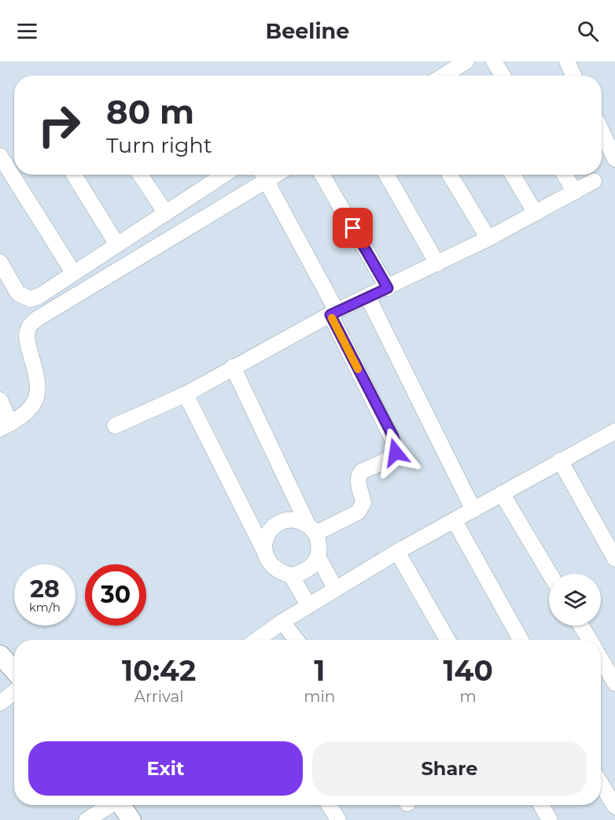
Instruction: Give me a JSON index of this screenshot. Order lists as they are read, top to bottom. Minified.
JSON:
{"page":{"header":"Beeline","turn":["80 m","Turn right"],"speed":"28 km/h","limit":"30","eta":["10:42","Arrival","1","min","140","m"],"buttons":["Exit","Share"]}}
